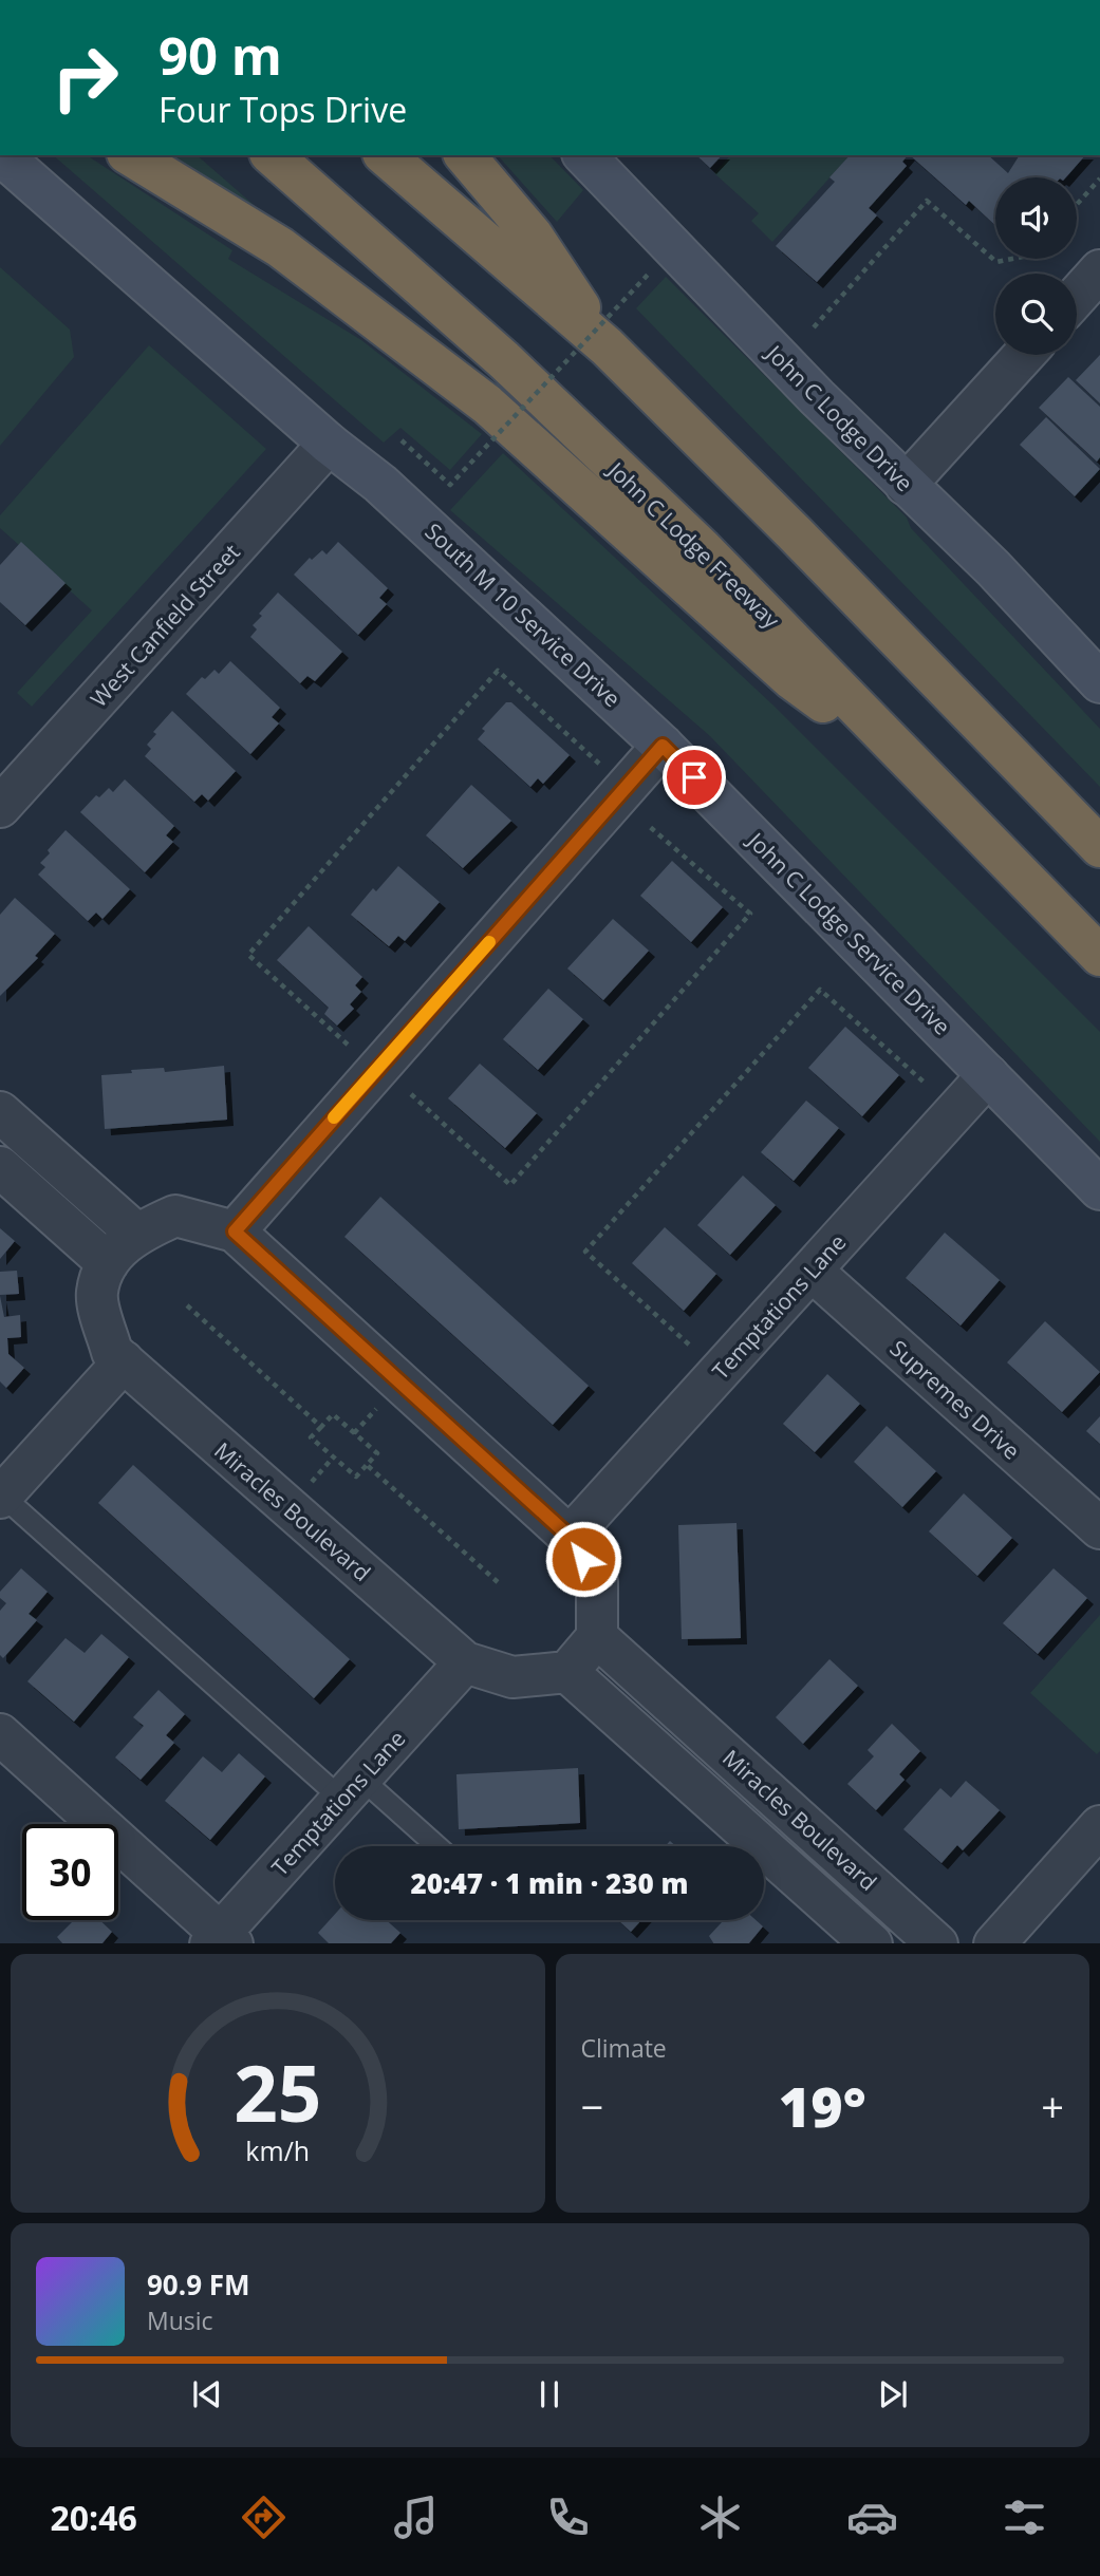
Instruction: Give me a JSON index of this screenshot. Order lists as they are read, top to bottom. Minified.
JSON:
{"streets":{"highway":["John C Lodge Freeway"],"main road":["John C Lodge Drive","South M 10 Service Drive","John C Lodge Service Drive"],"street":["West Canfield Street","Temptations Lane","Supremes Drive","Miracles Boulevard"]},"crossings":[["South M 10 Service Drive","West Canfield Street"],["South M 10 Service Drive","John C Lodge Service Drive"],["John C Lodge Service Drive","Temptations Lane"],["Temptations Lane","Supremes Drive"],["Temptations Lane","Miracles Boulevard"]],"page":{"turn":["90 m","Four Tops Drive"],"limit":"30","trip":"20:47 · 1 min · 230 m","tile":"Climate","heat":["−","19°","+"],"song":["90.9 FM","Music"],"tabs":"20:46","gauge":["25","km/h"]}}
